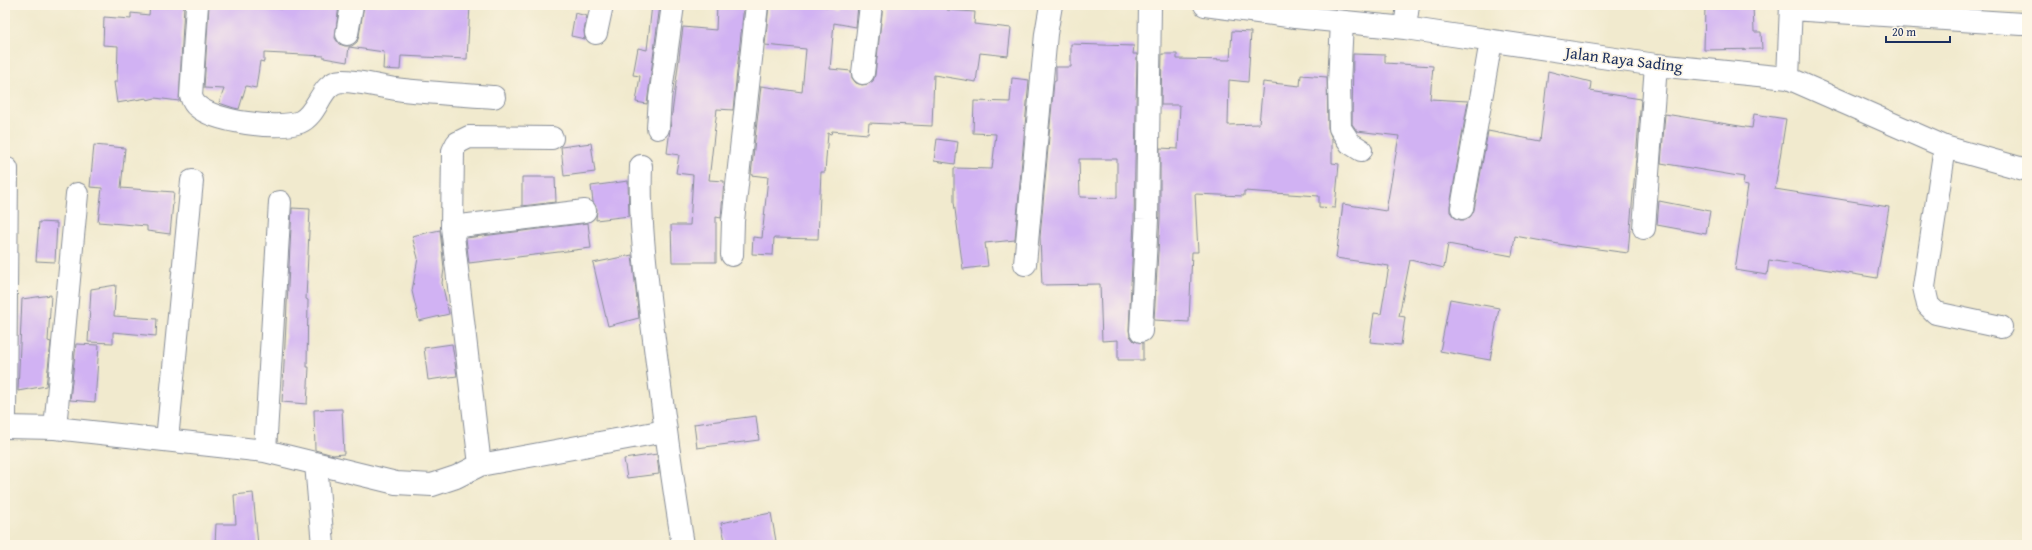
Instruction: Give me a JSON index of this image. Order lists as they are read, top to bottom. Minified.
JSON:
{"streets":{"street":["Jalan Raya Sading"]},"scale_bar":"20 m"}
